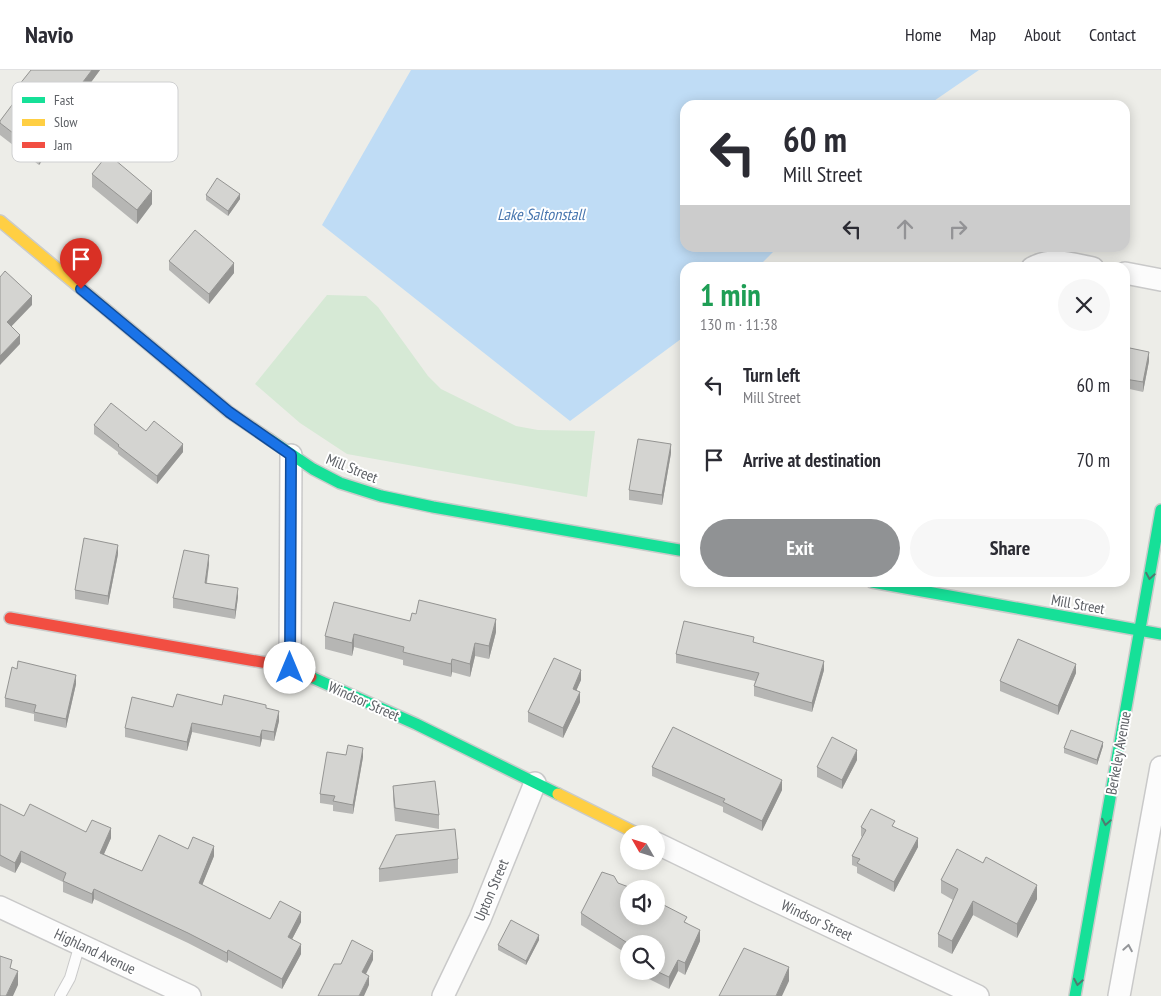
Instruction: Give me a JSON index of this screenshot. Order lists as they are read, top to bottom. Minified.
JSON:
{"streets":{"street":["Mill Street","Windsor Street","Berkeley Avenue","Upton Street","Highland Avenue"]},"crossings":[["Mill Street","Berkeley Avenue"],["Windsor Street","Upton Street"]],"water":["Lake Saltonstall"],"legend":["Fast","Slow","Jam"],"north":"top left","page":{"header":"Navio","nav":["Home","Map","About","Contact"],"turn":["60 m","Mill Street"],"heading":["1 min","130 m · 11:38"],"list":[{"name":"Turn left","note":"Mill Street","value":"60 m"},{"name":"Arrive at destination","value":"70 m"}],"buttons":["Exit","Share"]}}
